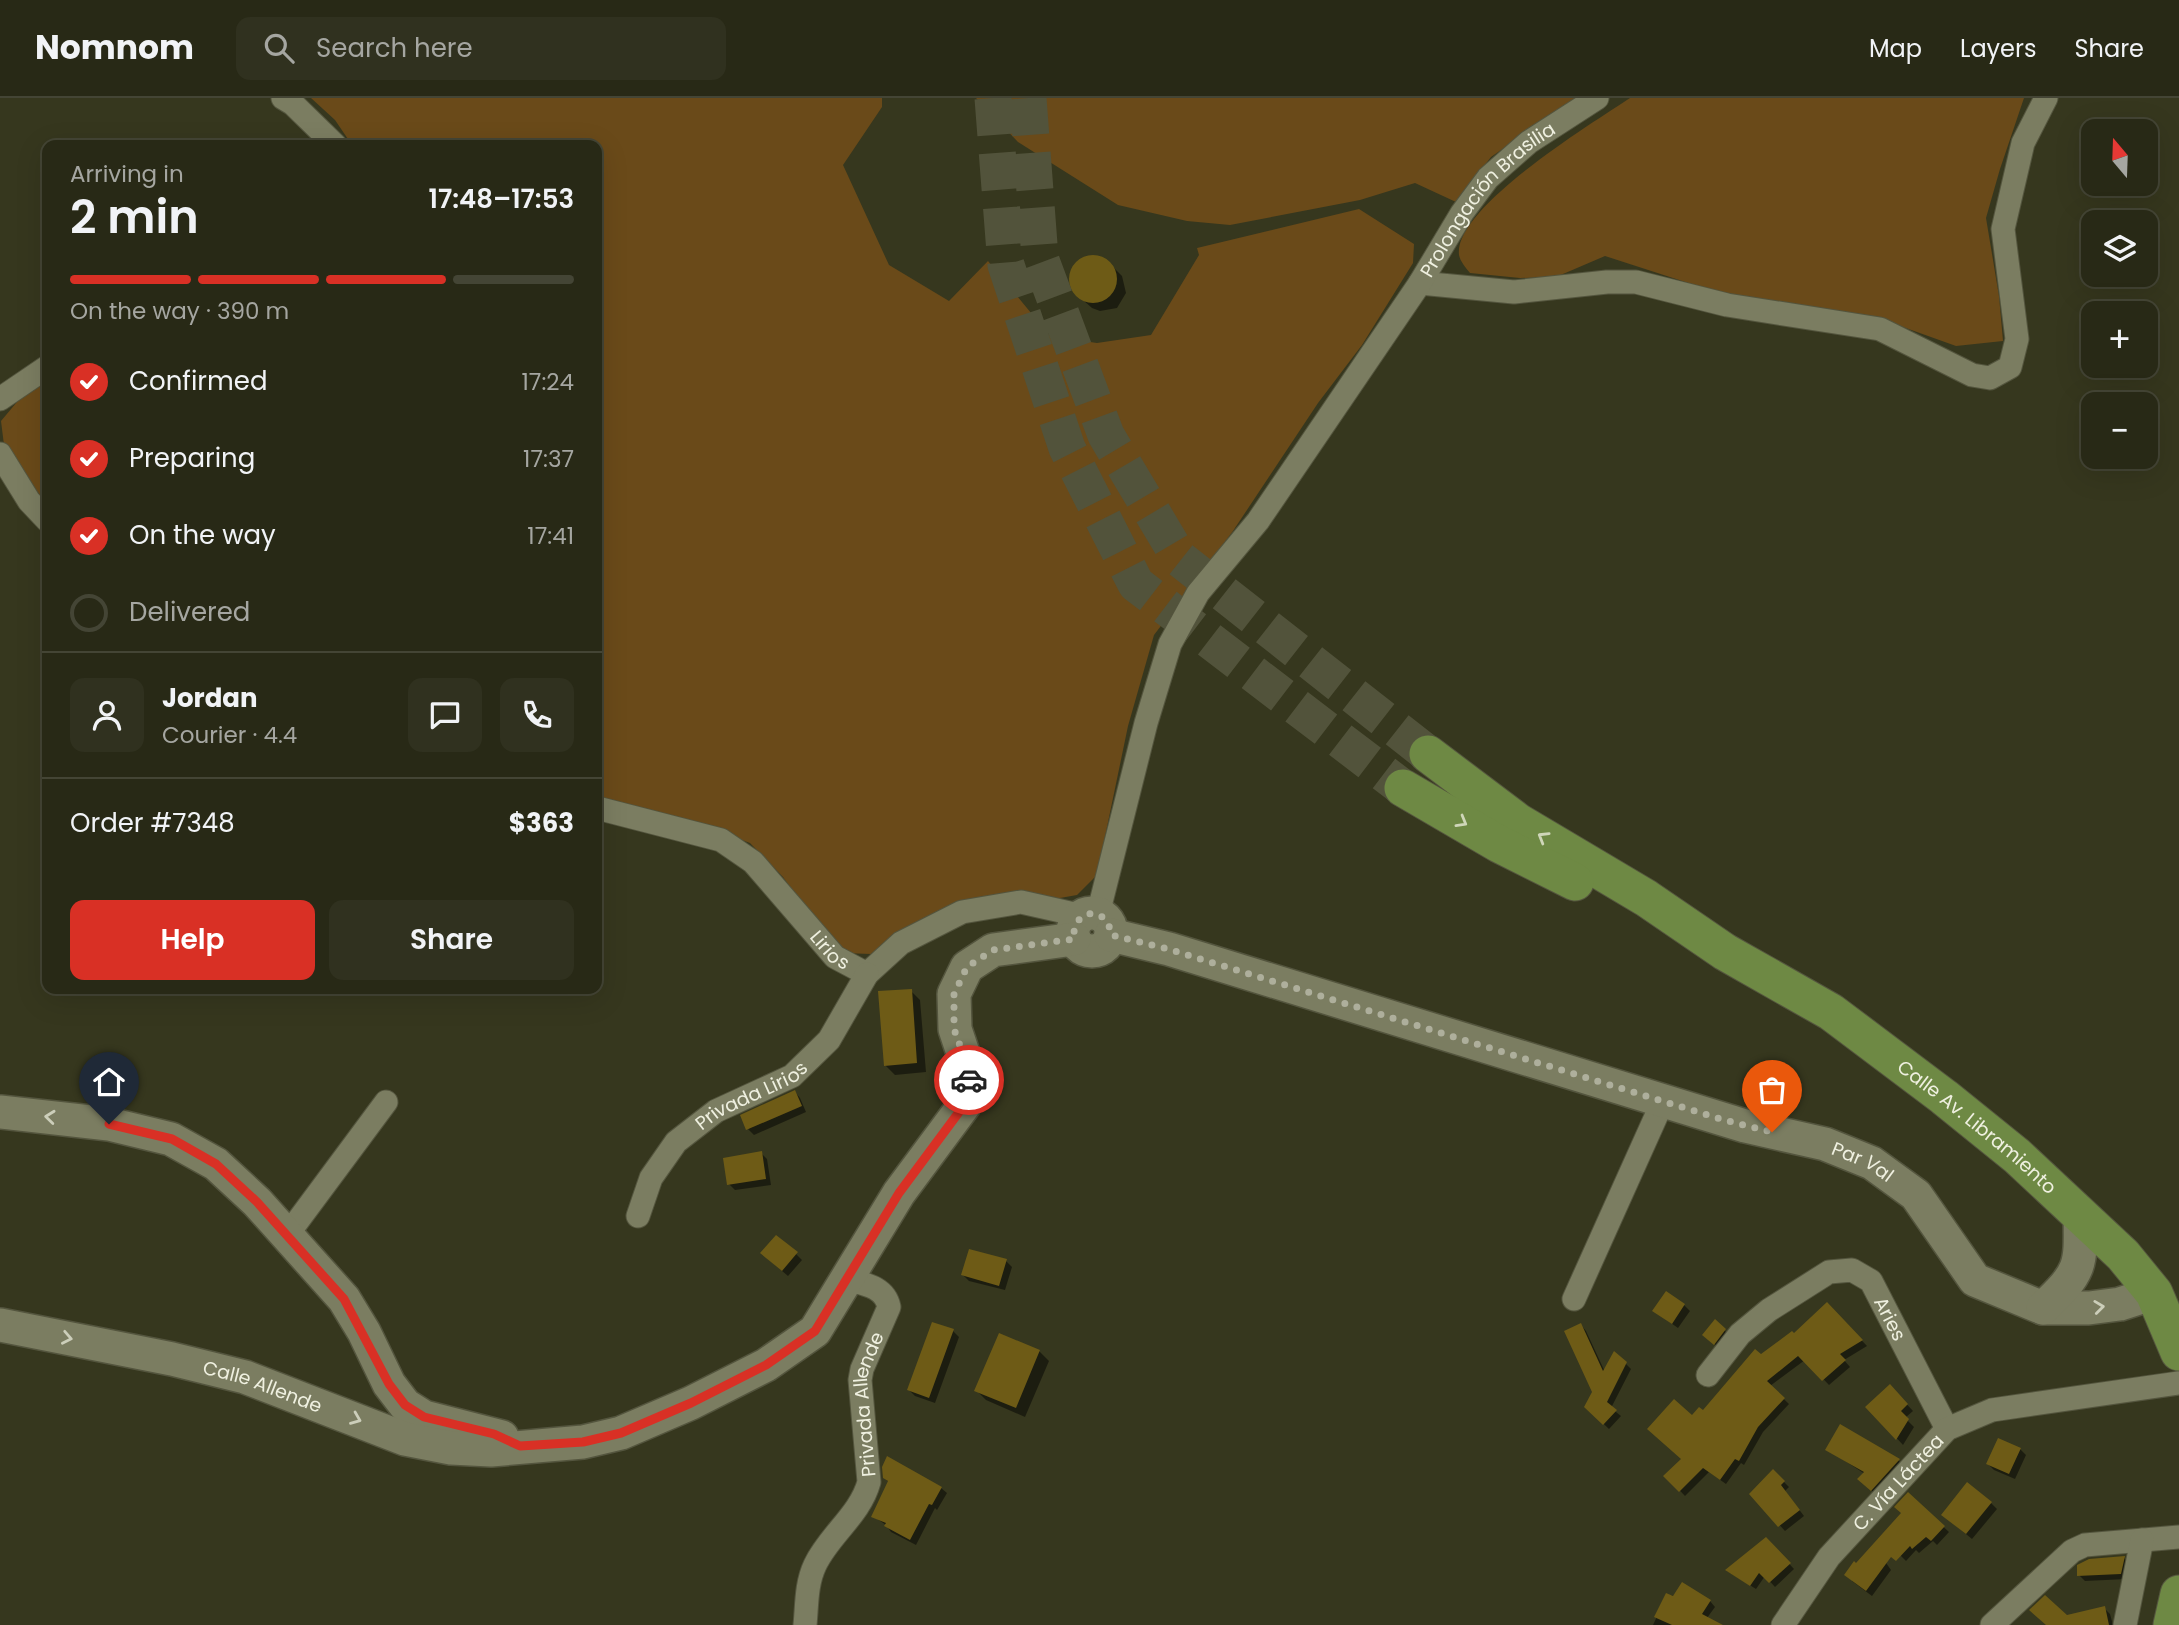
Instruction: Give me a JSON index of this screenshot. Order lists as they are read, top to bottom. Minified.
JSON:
{"streets":{"main road":["Calle Av. Libramiento"],"street":["Prolongación Brasilia","Lirios","Privada Lirios","Par Val","Aries","Calle Allende","Privada Allende","C. Vía Láctea"]},"crossings":[["Prolongación Brasilia","Lirios"],["Prolongación Brasilia","Par Val"],["Prolongación Brasilia","Calle Allende"],["Lirios","Privada Lirios"],["Lirios","Par Val"],["Lirios","Calle Allende"],["Calle Av. Libramiento","Par Val"],["Par Val","Calle Allende"],["Aries","C. Vía Láctea"],["Calle Allende","Privada Allende"]],"north":"top","page":{"header":"Nomnom","search":"Search here","nav":["Map","Layers","Share"],"map_buttons":["+","−"],"heading":["2 min","Arriving in","17:48–17:53"],"panel":["Jordan","Courier · 4.4","Order #7348","$363"],"bar":"On the way · 390 m","list":[["Confirmed","17:24"],["Preparing","17:37"],["On the way","17:41"],"Delivered"],"buttons":["Help","Share"]}}
